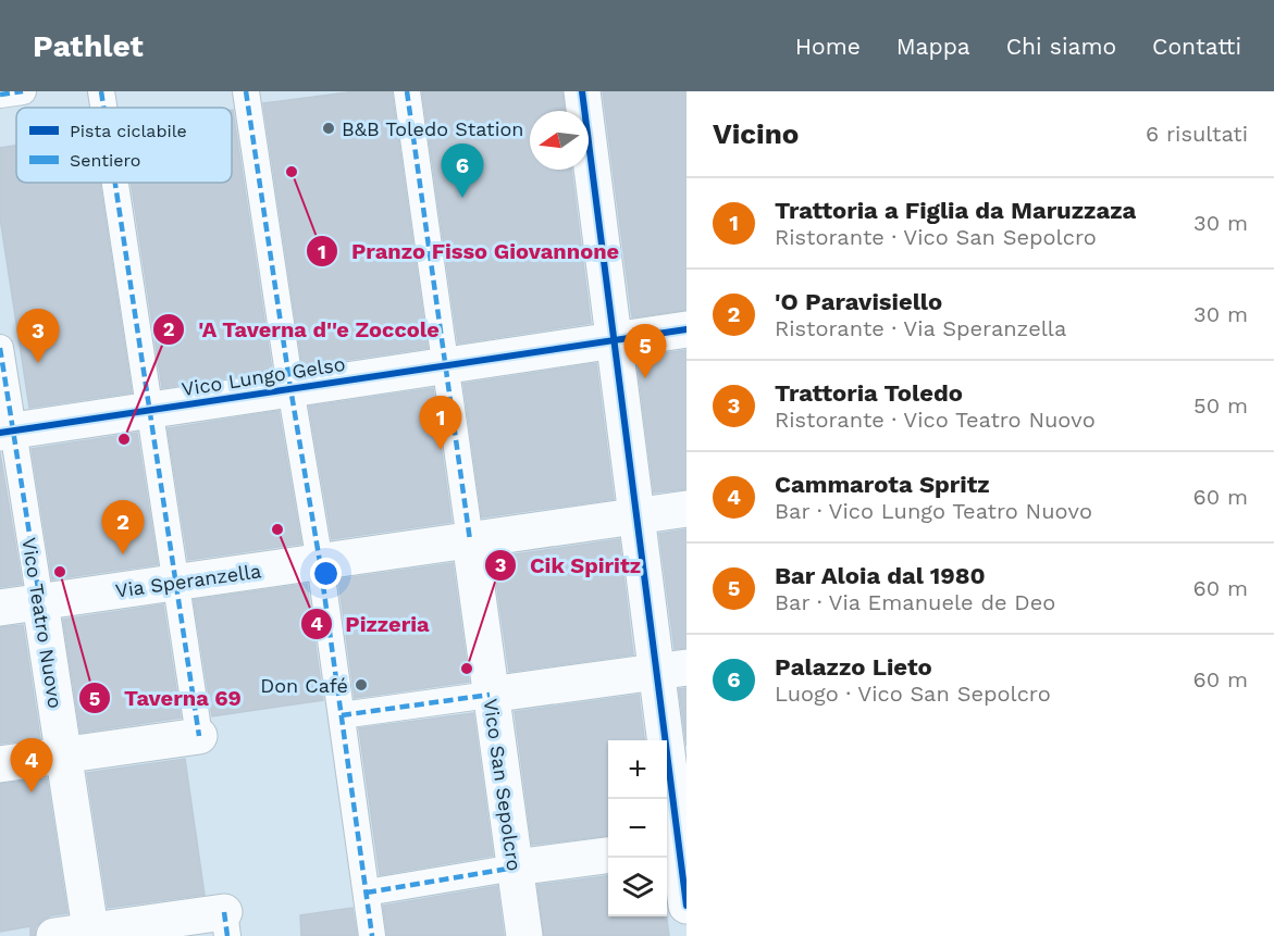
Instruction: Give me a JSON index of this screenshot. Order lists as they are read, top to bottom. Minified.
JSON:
{"streets":{"street":["Vico Lungo Gelso","Via Speranzella","Vico Teatro Nuovo","Vico San Sepolcro"]},"crossings":[["Vico Lungo Gelso","Vico Teatro Nuovo"],["Vico Lungo Gelso","Vico San Sepolcro"],["Via Speranzella","Vico Teatro Nuovo"],["Via Speranzella","Vico San Sepolcro"]],"places":["B&B Toledo Station","Pranzo Fisso Giovannone","'A Taverna d''e Zoccole","Pizzeria","Taverna 69","Cik Spiritz","Don Café"],"legend":["Pista ciclabile","Sentiero"],"north":"left","page":{"header":"Pathlet","nav":["Home","Mappa","Chi siamo","Contatti"],"heading":["Vicino","6 risultati"],"pins":["6","3","5","1","2","4"],"list":[{"mark":"1","name":"Trattoria a Figlia da Maruzzaza","note":"Ristorante · Vico San Sepolcro","value":"30 m"},{"mark":"2","name":"'O Paravisiello","note":"Ristorante · Via Speranzella","value":"30 m"},{"mark":"3","name":"Trattoria Toledo","note":"Ristorante · Vico Teatro Nuovo","value":"50 m"},{"mark":"4","name":"Cammarota Spritz","note":"Bar · Vico Lungo Teatro Nuovo","value":"60 m"},{"mark":"5","name":"Bar Aloia dal 1980","note":"Bar · Via Emanuele de Deo","value":"60 m"},{"mark":"6","name":"Palazzo Lieto","note":"Luogo · Vico San Sepolcro","value":"60 m"}],"map_buttons":["+","−"]}}
